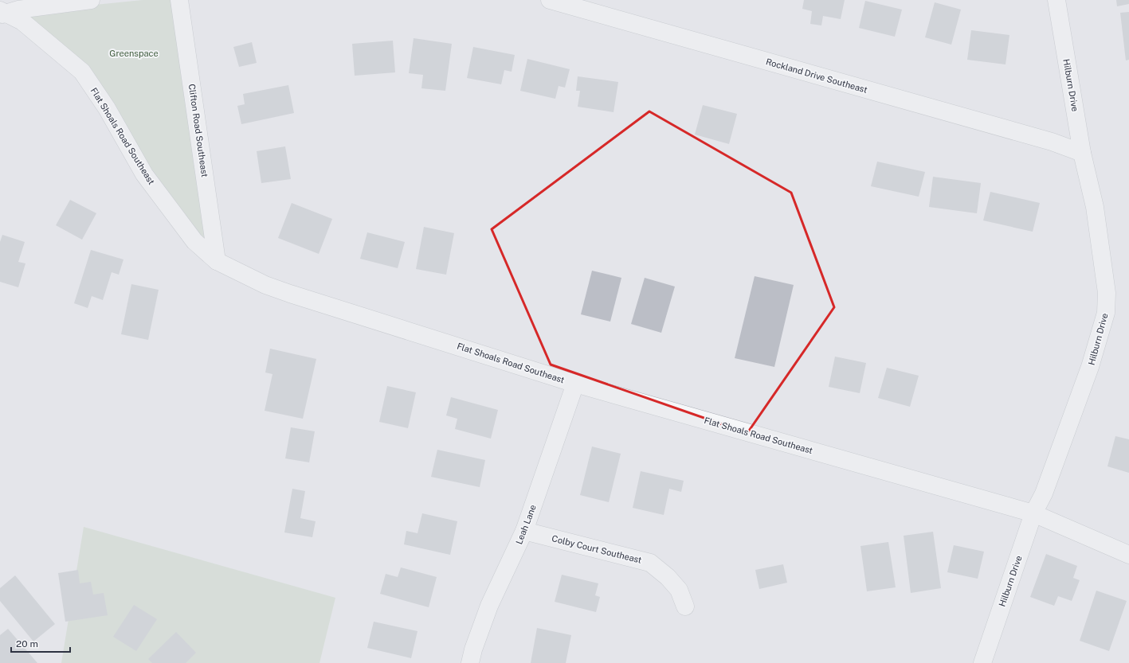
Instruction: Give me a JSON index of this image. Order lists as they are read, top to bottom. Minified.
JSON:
{"streets":{"street":["Rockland Drive Southeast","Hilburn Drive","Clifton Road Southeast","Flat Shoals Road Southeast","Leah Lane","Colby Court Southeast"]},"crossings":[["Rockland Drive Southeast","Hilburn Drive"],["Hilburn Drive","Flat Shoals Road Southeast"],["Clifton Road Southeast","Flat Shoals Road Southeast"],["Flat Shoals Road Southeast","Leah Lane"],["Leah Lane","Colby Court Southeast"]],"parks":["Greenspace"],"scale_bar":"20 m"}
